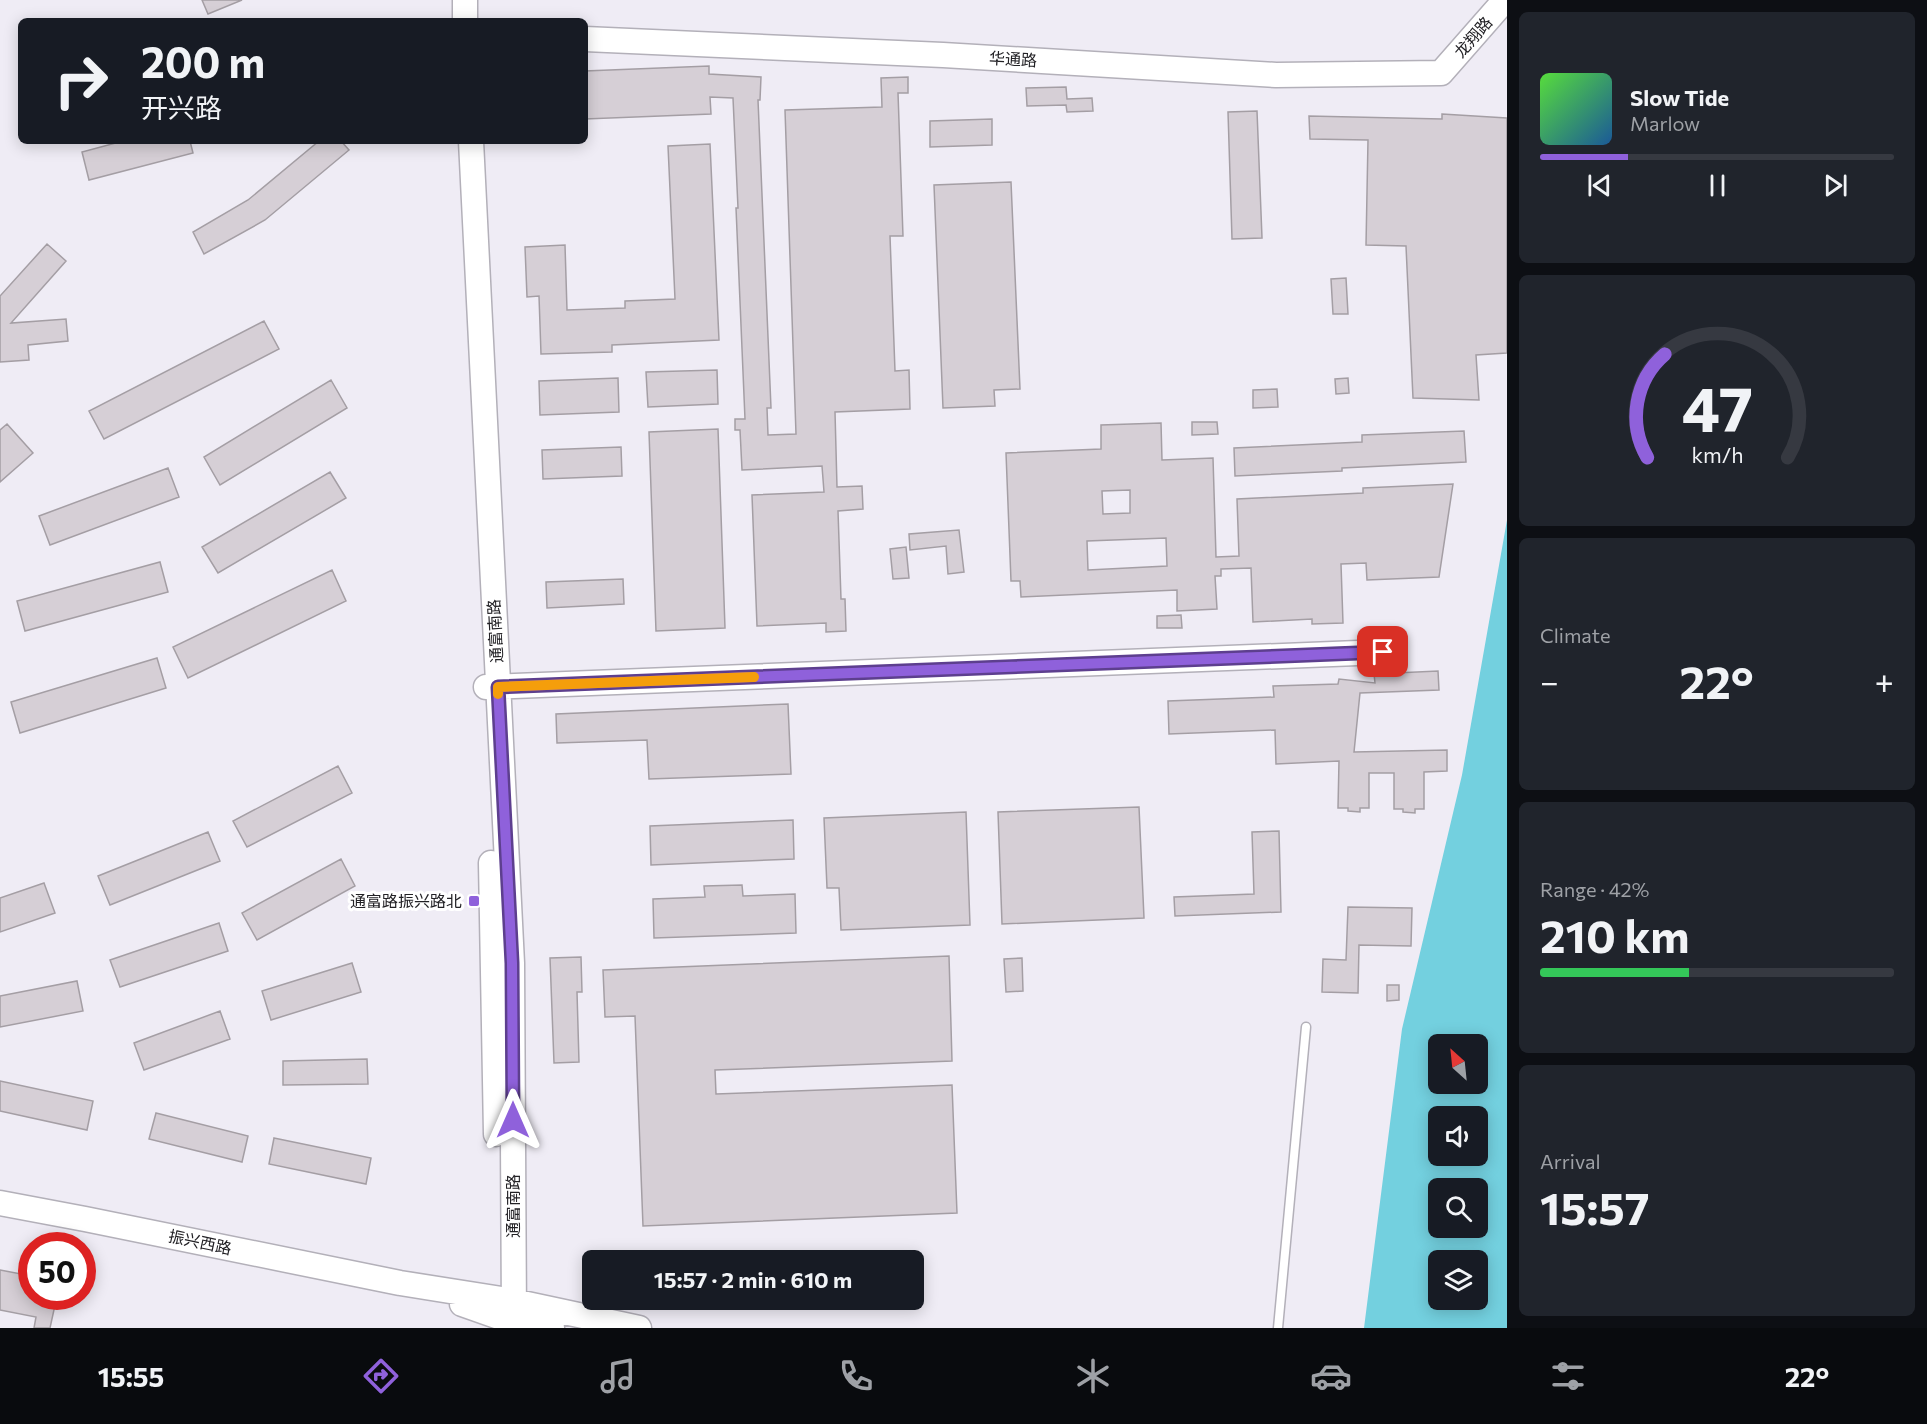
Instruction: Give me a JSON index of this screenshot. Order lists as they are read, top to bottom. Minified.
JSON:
{"streets":{"street":["龙翔路","华通路","通富南路","振兴西路"]},"crossings":[["龙翔路","华通路"],["通富南路","振兴西路"]],"places":{"transit":["通富路振兴路北"]},"north":"top left","page":{"turn":["200 m","开兴路"],"song":["Slow Tide","Marlow"],"tile":["Climate",["Range · 42%","210 km"],["Arrival","15:57"]],"heat":["−","22°","+"],"limit":"50","trip":"15:57 · 2 min · 610 m","tabs":["15:55","22°"],"gauge":["47","km/h"]}}
